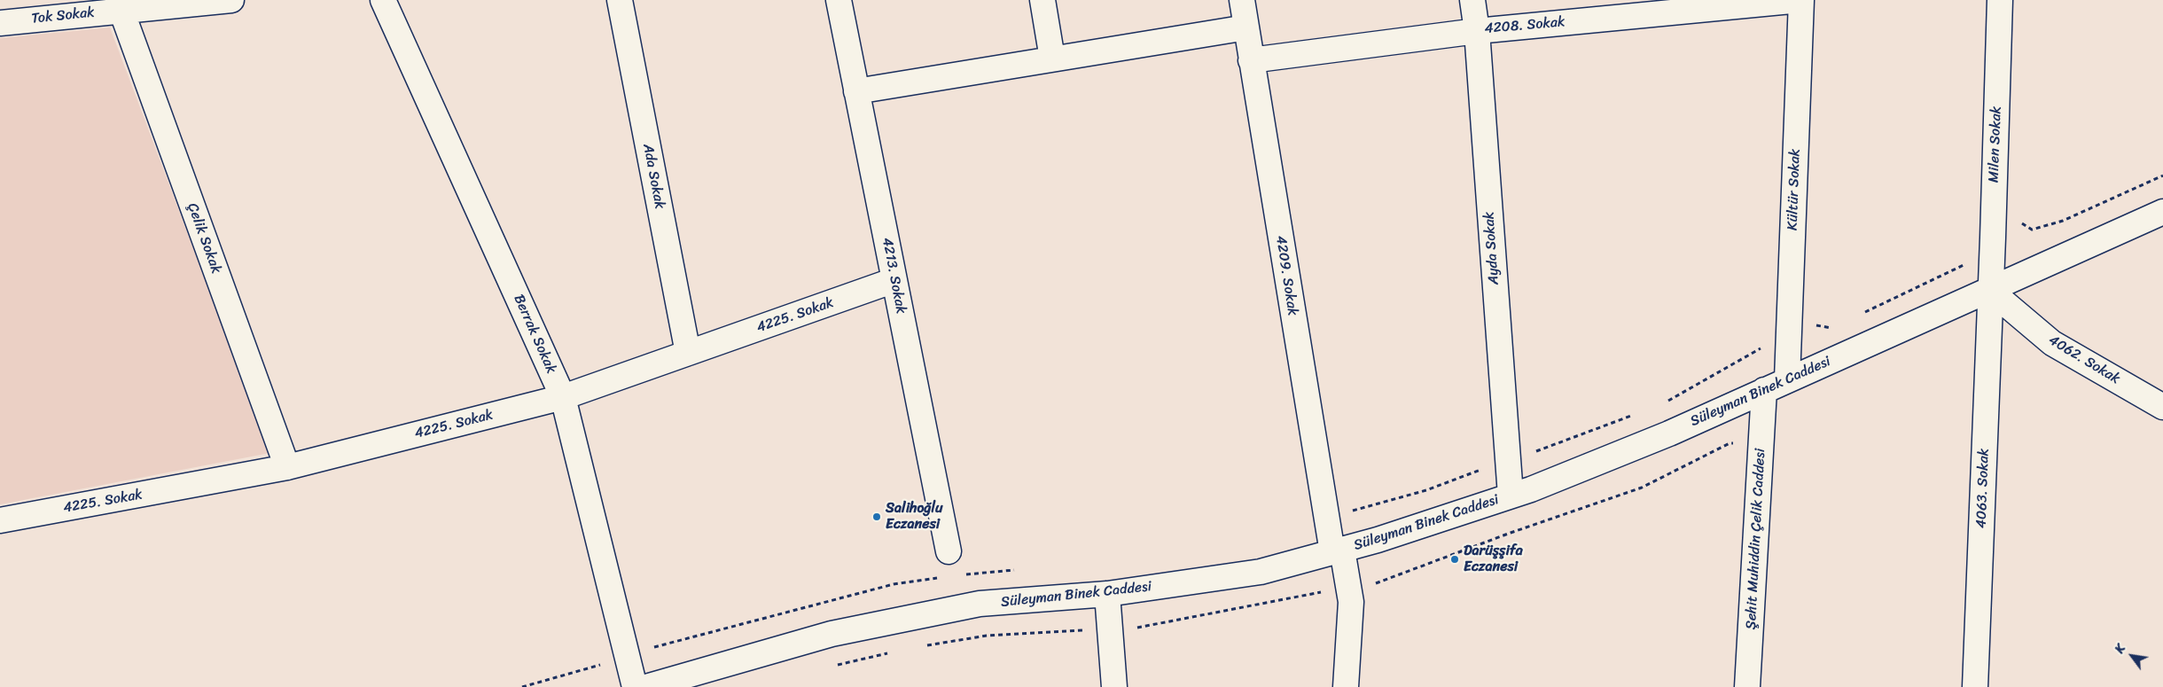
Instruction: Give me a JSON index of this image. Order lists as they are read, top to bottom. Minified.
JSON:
{"streets":{"street":["Tok Sokak","4208. Sokak","Milen Sokak","Ada Sokak","Kültür Sokak","Çelik Sokak","Ayda Sokak","4213. Sokak","4209. Sokak","4225. Sokak","Berrak Sokak","4062. Sokak","Süleyman Binek Caddesi","4063. Sokak","Şehit Muhiddin Çelik Caddesi"]},"crossings":[["Tok Sokak","Çelik Sokak"],["4208. Sokak","Kültür Sokak"],["4208. Sokak","Ayda Sokak"],["4208. Sokak","4209. Sokak"],["Milen Sokak","4062. Sokak"],["Milen Sokak","Süleyman Binek Caddesi"],["Milen Sokak","4063. Sokak"],["Ada Sokak","4225. Sokak"],["Kültür Sokak","Süleyman Binek Caddesi"],["Çelik Sokak","4225. Sokak"],["Ayda Sokak","Süleyman Binek Caddesi"],["4213. Sokak","4225. Sokak"],["4209. Sokak","Süleyman Binek Caddesi"],["4225. Sokak","Berrak Sokak"],["4062. Sokak","Süleyman Binek Caddesi"],["4062. Sokak","4063. Sokak"],["Süleyman Binek Caddesi","4063. Sokak"],["Süleyman Binek Caddesi","Şehit Muhiddin Çelik Caddesi"]],"places":["Salihoğlu Eczanesi","Darüşşifa Eczanesi"],"north":"top left"}
